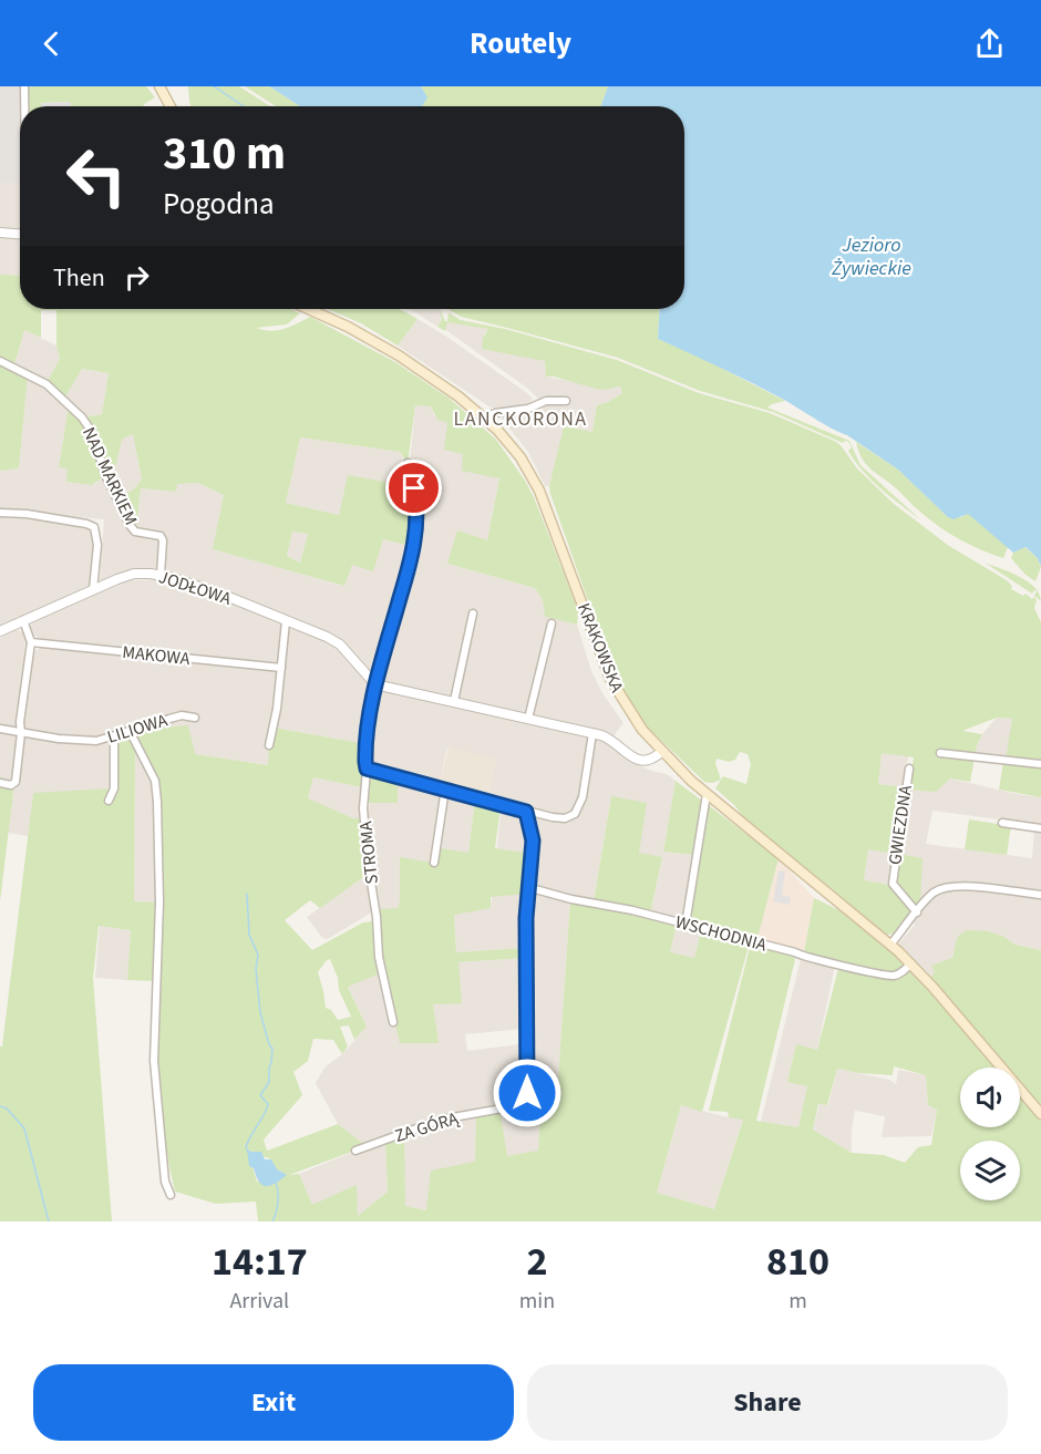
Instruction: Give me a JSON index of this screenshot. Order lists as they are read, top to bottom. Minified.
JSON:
{"streets":{"main road":["KRAKOWSKA"],"street":["NAD MARKIEM","JODŁOWA","MAKOWA","LILIOWA","GWIEZDNA","STROMA","WSCHODNIA","ZA GÓRĄ"]},"crossings":[["NAD MARKIEM","JODŁOWA"],["JODŁOWA","STROMA"],["KRAKOWSKA","WSCHODNIA"],["WSCHODNIA","ZA GÓRĄ"]],"districts":["LANCKORONA"],"water":["Jezioro Żywieckie"],"page":{"header":"Routely","turn":["310 m","Pogodna"],"then":"Then","eta":["14:17","Arrival","2","min","810","m"],"buttons":["Exit","Share"]}}
